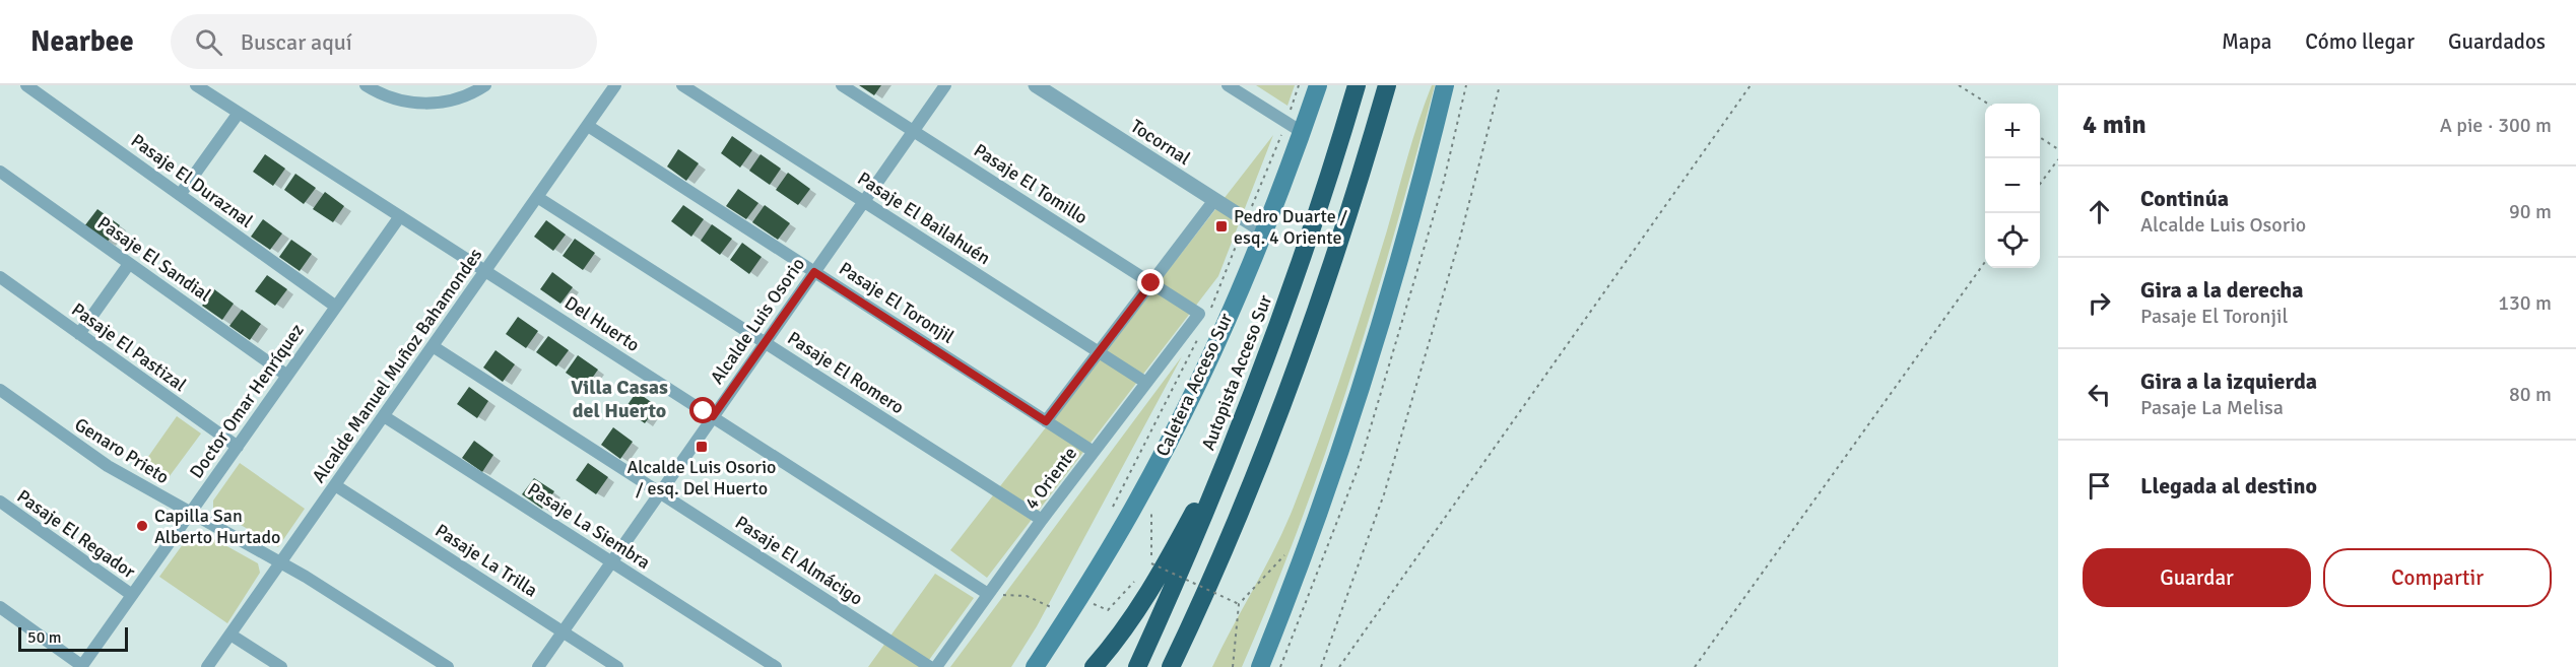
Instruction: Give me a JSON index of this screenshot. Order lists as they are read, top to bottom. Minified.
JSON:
{"streets":{"highway":["Autopista Acceso Sur"],"main road":["Caletera Acceso Sur"],"street":["Tocornal","Pasaje El Duraznal","Pasaje El Tomillo","Pasaje El Bailahuén","Pasaje El Sandial","Pasaje El Toronjil","Alcalde Luis Osorio","Del Huerto","Pasaje El Pastizal","Alcalde Manuel Muñoz Bahamondes","Pasaje El Romero","Doctor Omar Henríquez","Genaro Prieto","4 Oriente","Pasaje La Siembra","Pasaje El Regador","Pasaje La Trilla","Pasaje El Almácigo"]},"crossings":[["Tocornal","Caletera Acceso Sur"],["Pasaje El Duraznal","Doctor Omar Henríquez"],["Pasaje El Tomillo","Alcalde Luis Osorio"],["Pasaje El Tomillo","4 Oriente"],["Pasaje El Bailahuén","Alcalde Luis Osorio"],["Pasaje El Bailahuén","4 Oriente"],["Pasaje El Sandial","Doctor Omar Henríquez"],["Pasaje El Toronjil","Alcalde Luis Osorio"],["Pasaje El Toronjil","Alcalde Manuel Muñoz Bahamondes"],["Pasaje El Toronjil","4 Oriente"],["Alcalde Luis Osorio","Del Huerto"],["Alcalde Luis Osorio","Pasaje El Romero"],["Alcalde Luis Osorio","Pasaje La Siembra"],["Alcalde Luis Osorio","Pasaje La Trilla"],["Alcalde Luis Osorio","Pasaje El Almácigo"],["Del Huerto","Alcalde Manuel Muñoz Bahamondes"],["Del Huerto","Doctor Omar Henríquez"],["Del Huerto","4 Oriente"],["Pasaje El Pastizal","Doctor Omar Henríquez"],["Alcalde Manuel Muñoz Bahamondes","Pasaje El Romero"],["Alcalde Manuel Muñoz Bahamondes","Genaro Prieto"],["Alcalde Manuel Muñoz Bahamondes","Pasaje La Siembra"],["Alcalde Manuel Muñoz Bahamondes","Pasaje La Trilla"],["Alcalde Manuel Muñoz Bahamondes","Pasaje El Almácigo"],["Pasaje El Romero","4 Oriente"],["Doctor Omar Henríquez","Genaro Prieto"],["Doctor Omar Henríquez","Pasaje El Regador"]],"districts":["Villa Casas del Huerto"],"places":{"transit":["Pedro Duarte / esq. 4 Oriente","Alcalde Luis Osorio / esq. Del Huerto"],"other":["Capilla San Alberto Hurtado"]},"scale_bar":"50 m","page":{"header":"Nearbee","search":"Buscar aquí","nav":["Mapa","Cómo llegar","Guardados"],"heading":["4 min","A pie · 300 m"],"map_buttons":["+","−"],"list":[["Continúa","Alcalde Luis Osorio","90 m"],["Gira a la derecha","Pasaje El Toronjil","130 m"],["Gira a la izquierda","Pasaje La Melisa","80 m"],"Llegada al destino"],"buttons":["Guardar","Compartir"],"scale":"50 m"}}
